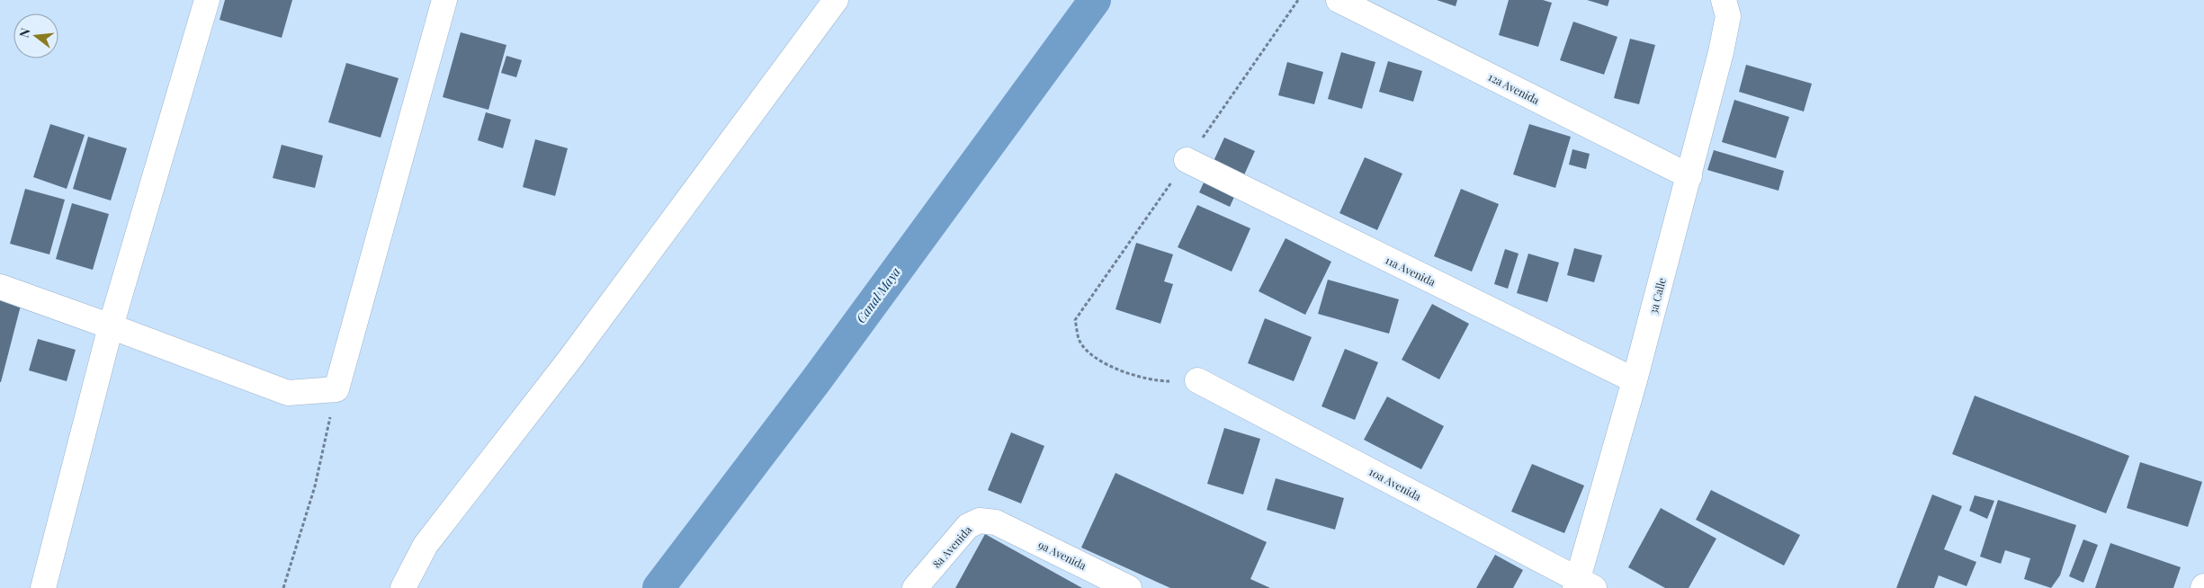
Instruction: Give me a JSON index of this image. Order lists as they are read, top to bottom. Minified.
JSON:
{"streets":{"street":["12a Avenida","11a Avenida","3a Calle","10a Avenida","8a Avenida","9a Avenida"]},"crossings":[["12a Avenida","3a Calle"],["11a Avenida","3a Calle"],["3a Calle","10a Avenida"],["8a Avenida","9a Avenida"]],"water":["Canal Maya"],"north":"left"}
